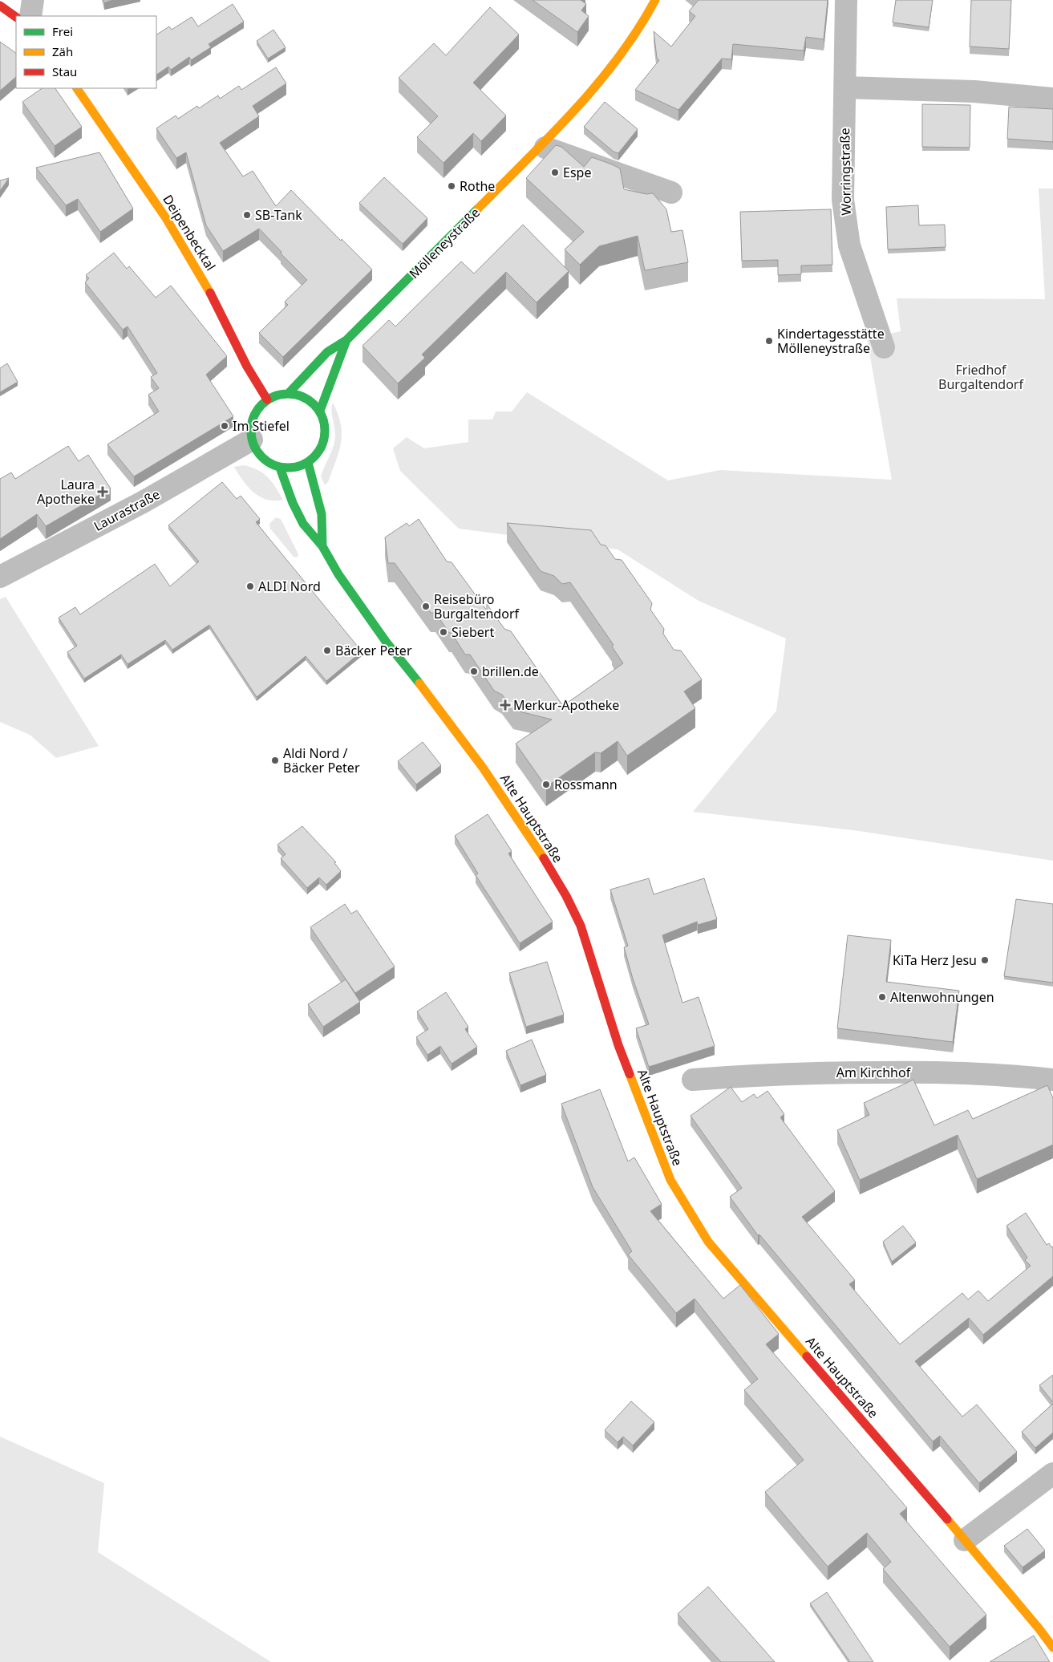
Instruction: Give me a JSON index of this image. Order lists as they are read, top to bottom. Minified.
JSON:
{"streets":{"main road":["Deipenbecktal","Mölleneystraße","Alte Hauptstraße"],"street":["Worringstraße","Laurastraße","Am Kirchhof"]},"crossings":[["Deipenbecktal","Mölleneystraße"],["Deipenbecktal","Laurastraße"],["Deipenbecktal","Alte Hauptstraße"],["Mölleneystraße","Laurastraße"],["Mölleneystraße","Alte Hauptstraße"],["Laurastraße","Alte Hauptstraße"]],"parks":["Friedhof Burgaltendorf"],"places":{"other":["Espe","Rothe","SB-Tank","Kindertagesstätte Mölleneystraße","Im Stiefel","ALDI Nord","Reisebüro Burgaltendorf","Siebert","Bäcker Peter","brillen.de","Aldi Nord / Bäcker Peter","Rossmann","KiTa Herz Jesu","Altenwohnungen"],"health":["Laura Apotheke","Merkur-Apotheke"]},"legend":["Frei","Zäh","Stau"]}
